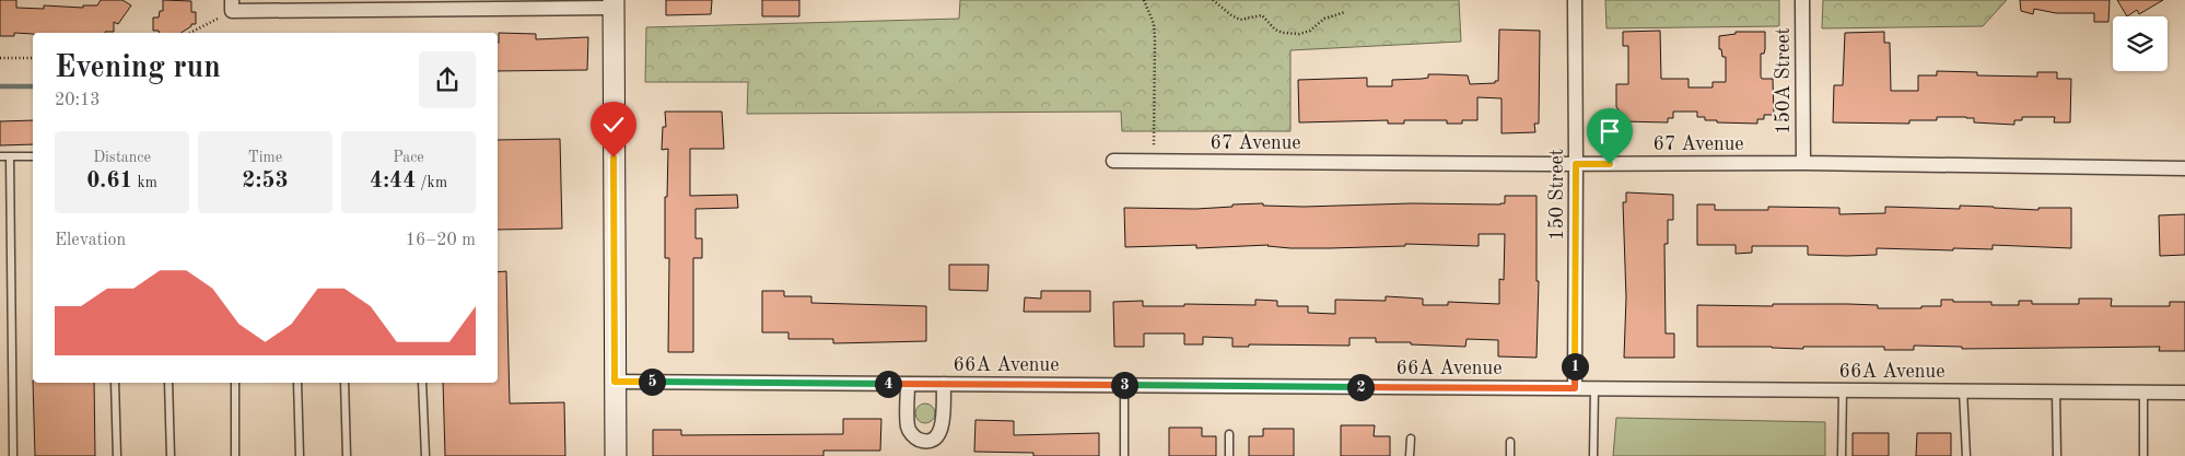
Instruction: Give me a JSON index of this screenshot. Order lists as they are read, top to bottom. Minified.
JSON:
{"streets":{"street":["150A Street","67 Avenue","150 Street","66A Avenue"]},"crossings":[["150A Street","67 Avenue"],["67 Avenue","150 Street"],["150 Street","66A Avenue"]],"page":{"heading":["Evening run","20:13"],"stats":[["Distance","0.61 km"],["Time","2:53"],["Pace","4:44 /km"]],"chart":["Elevation","16–20 m"],"pins":["1","5","4","3","2"]}}
